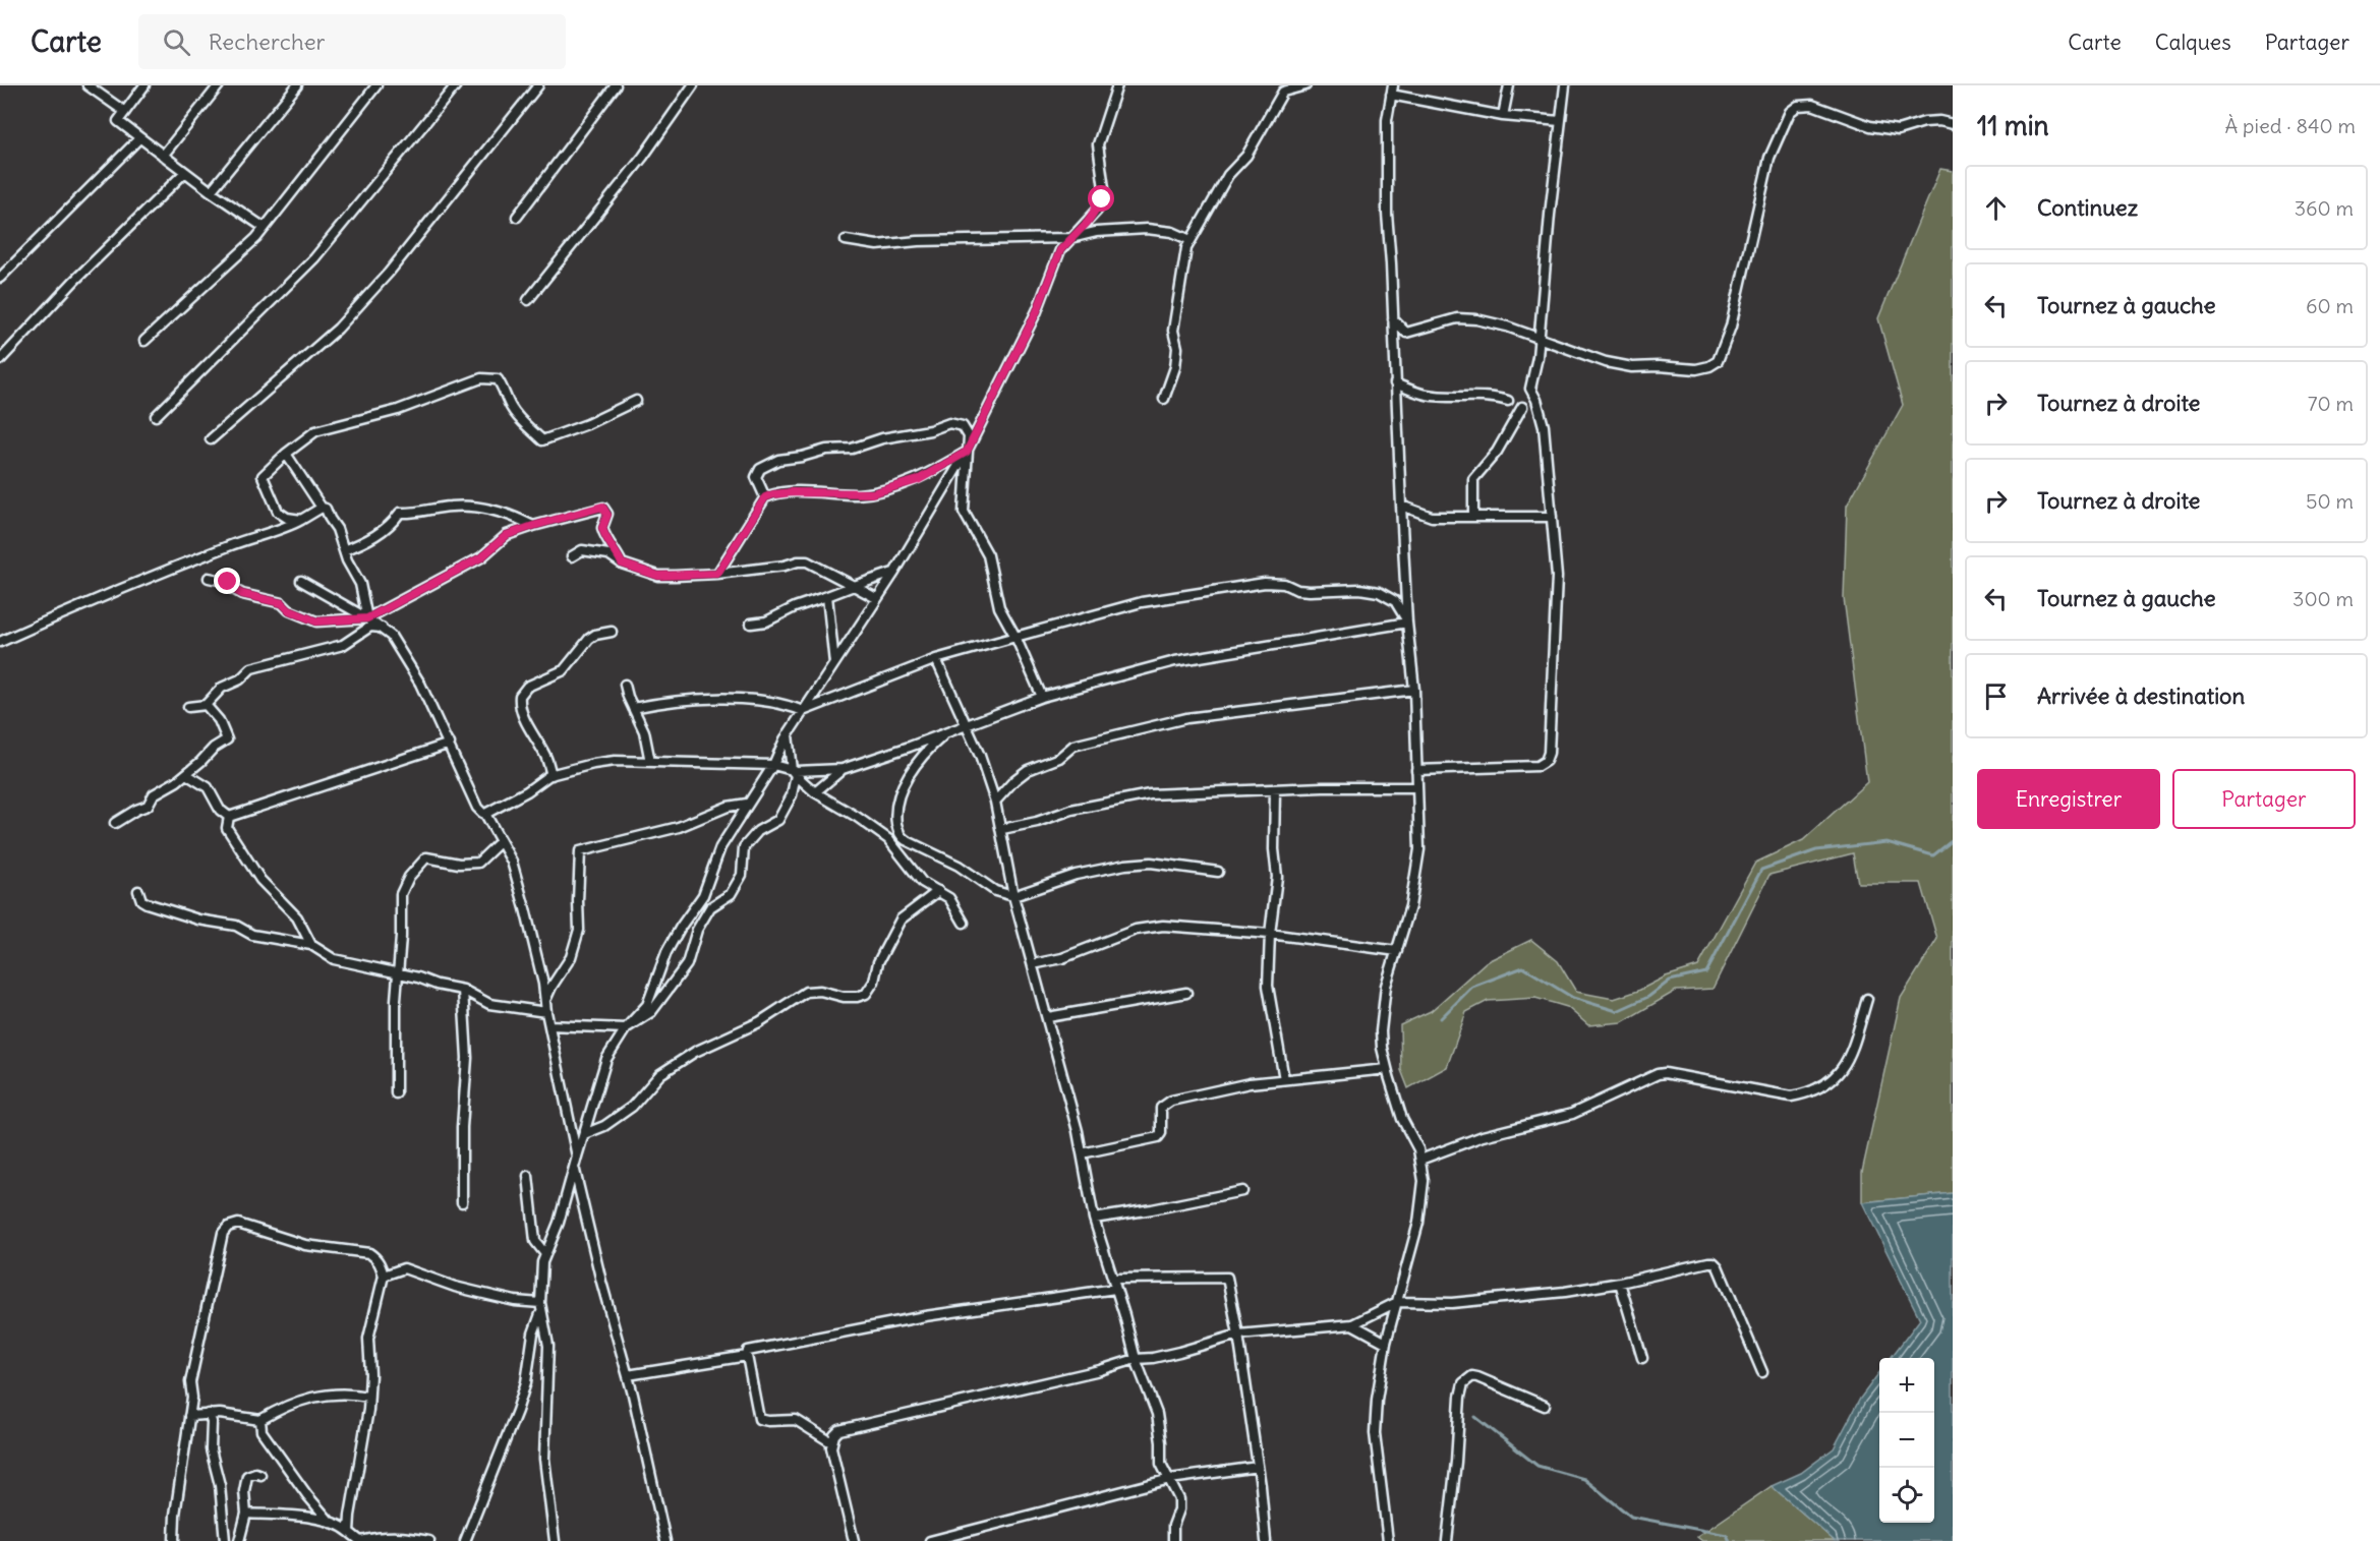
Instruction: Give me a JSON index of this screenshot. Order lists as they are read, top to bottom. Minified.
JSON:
{"page":{"header":"Carte","search":"Rechercher","nav":["Carte","Calques","Partager"],"heading":["11 min","À pied · 840 m"],"list":[["Continuez","360 m"],["Tournez à gauche","60 m"],["Tournez à droite","70 m"],["Tournez à droite","50 m"],["Tournez à gauche","300 m"],"Arrivée à destination"],"buttons":["Enregistrer","Partager"],"map_buttons":["+","−"]}}
